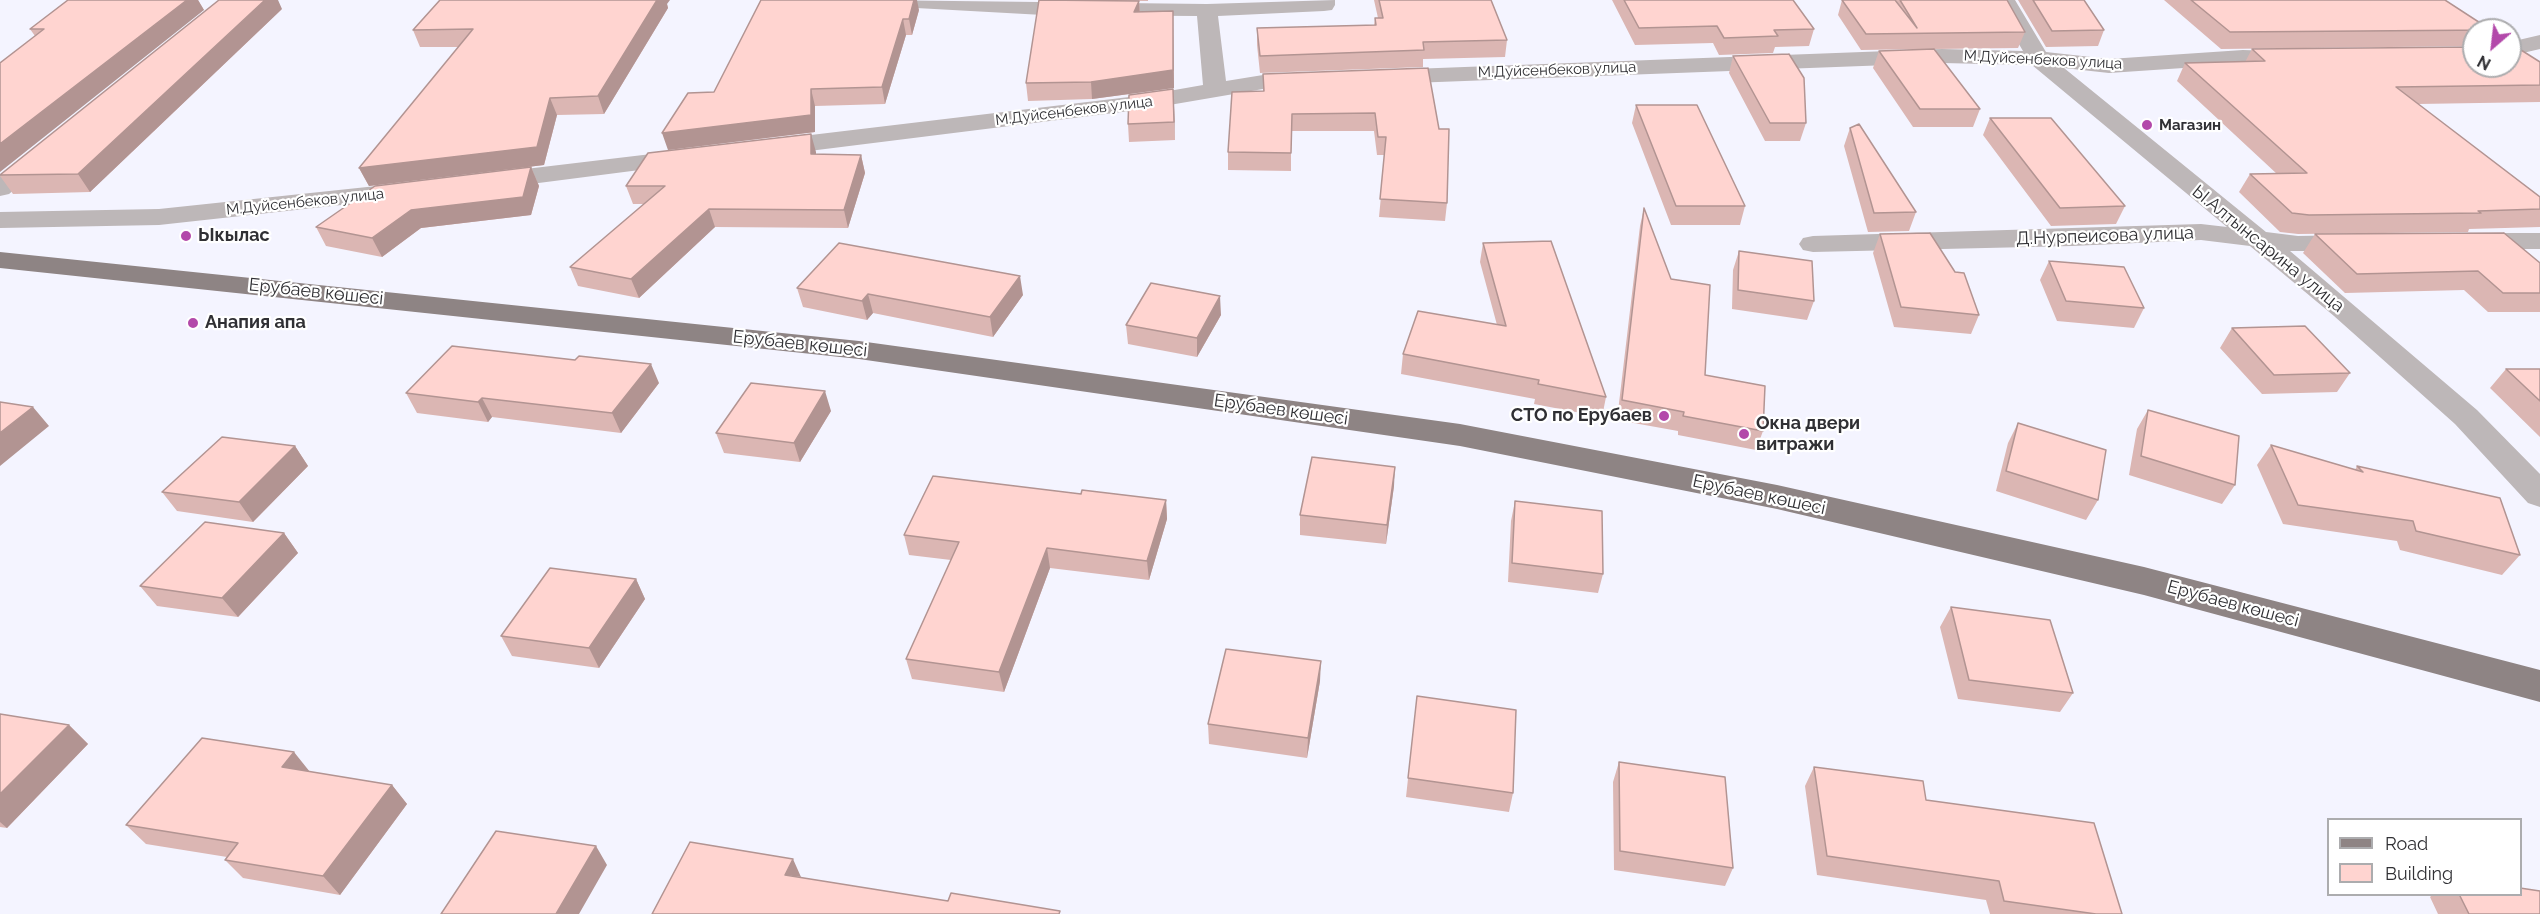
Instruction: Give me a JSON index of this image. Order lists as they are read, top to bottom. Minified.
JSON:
{"streets":{"main road":["Ерубаев көшесі"],"street":["М.Дуйсенбеков улица","Д.Нурпеисова улица","Ы.Алтынсарина улица"]},"crossings":[["М.Дуйсенбеков улица","Ы.Алтынсарина улица"],["Д.Нурпеисова улица","Ы.Алтынсарина улица"]],"places":["Магазин","Ыкылас","Анапия апа","СТО по Ерубаев","Окна двери витражи"],"legend":["Road","Building"],"north":"bottom left"}
